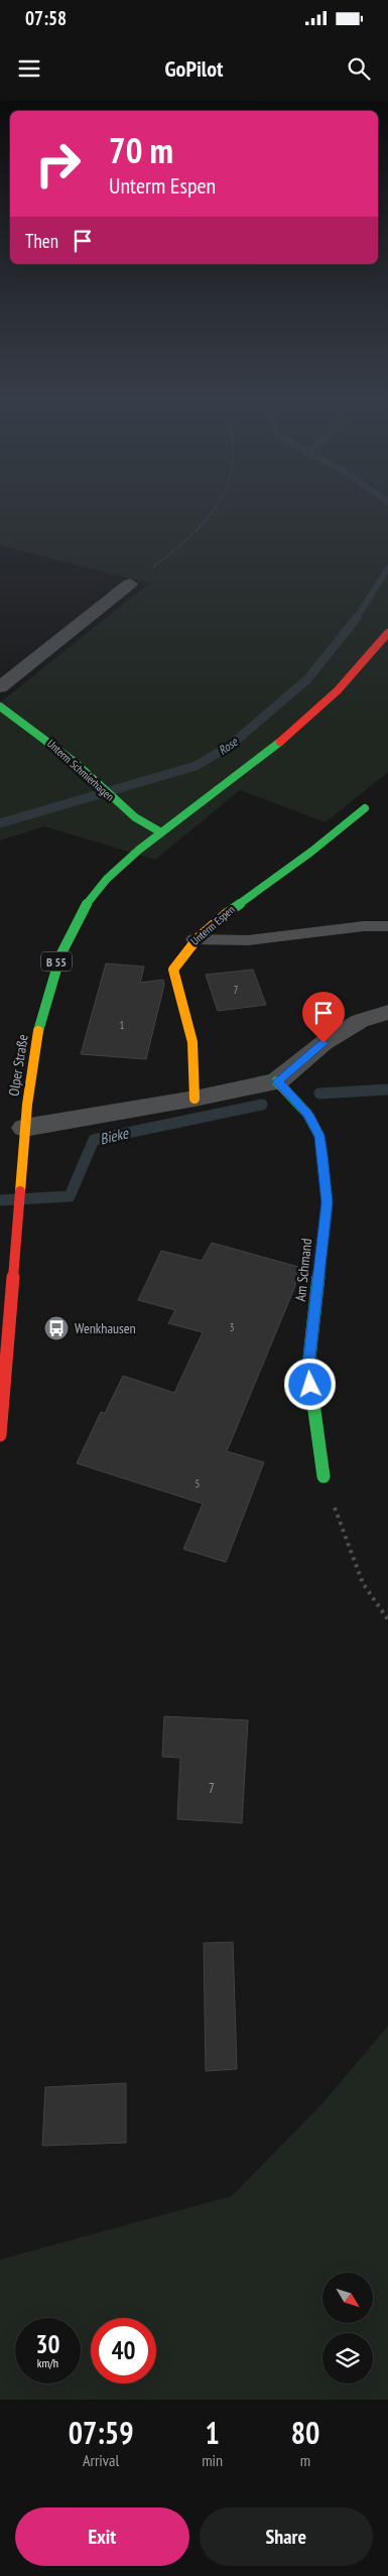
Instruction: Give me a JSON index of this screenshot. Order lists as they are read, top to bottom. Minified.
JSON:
{"streets":{"main road":["Unterm Schmierhagen","Unterm Espen","B 55","Olper Straße","Am Schmand"]},"crossings":[["Unterm Schmierhagen","B 55"],["Unterm Schmierhagen","Olper Straße"],["B 55","Olper Straße"]],"water":["Rose","Bieke"],"places":{"bus stop":["Wenkhausen"]},"house_numbers":["7","1","3","5","7"],"north":"bottom right","page":{"status":"07:58","header":"GoPilot","turn":["70 m","Unterm Espen"],"then":"Then","speed":"30 km/h","limit":"40","eta":["07:59","Arrival","1","min","80","m"],"buttons":["Exit","Share"]}}
